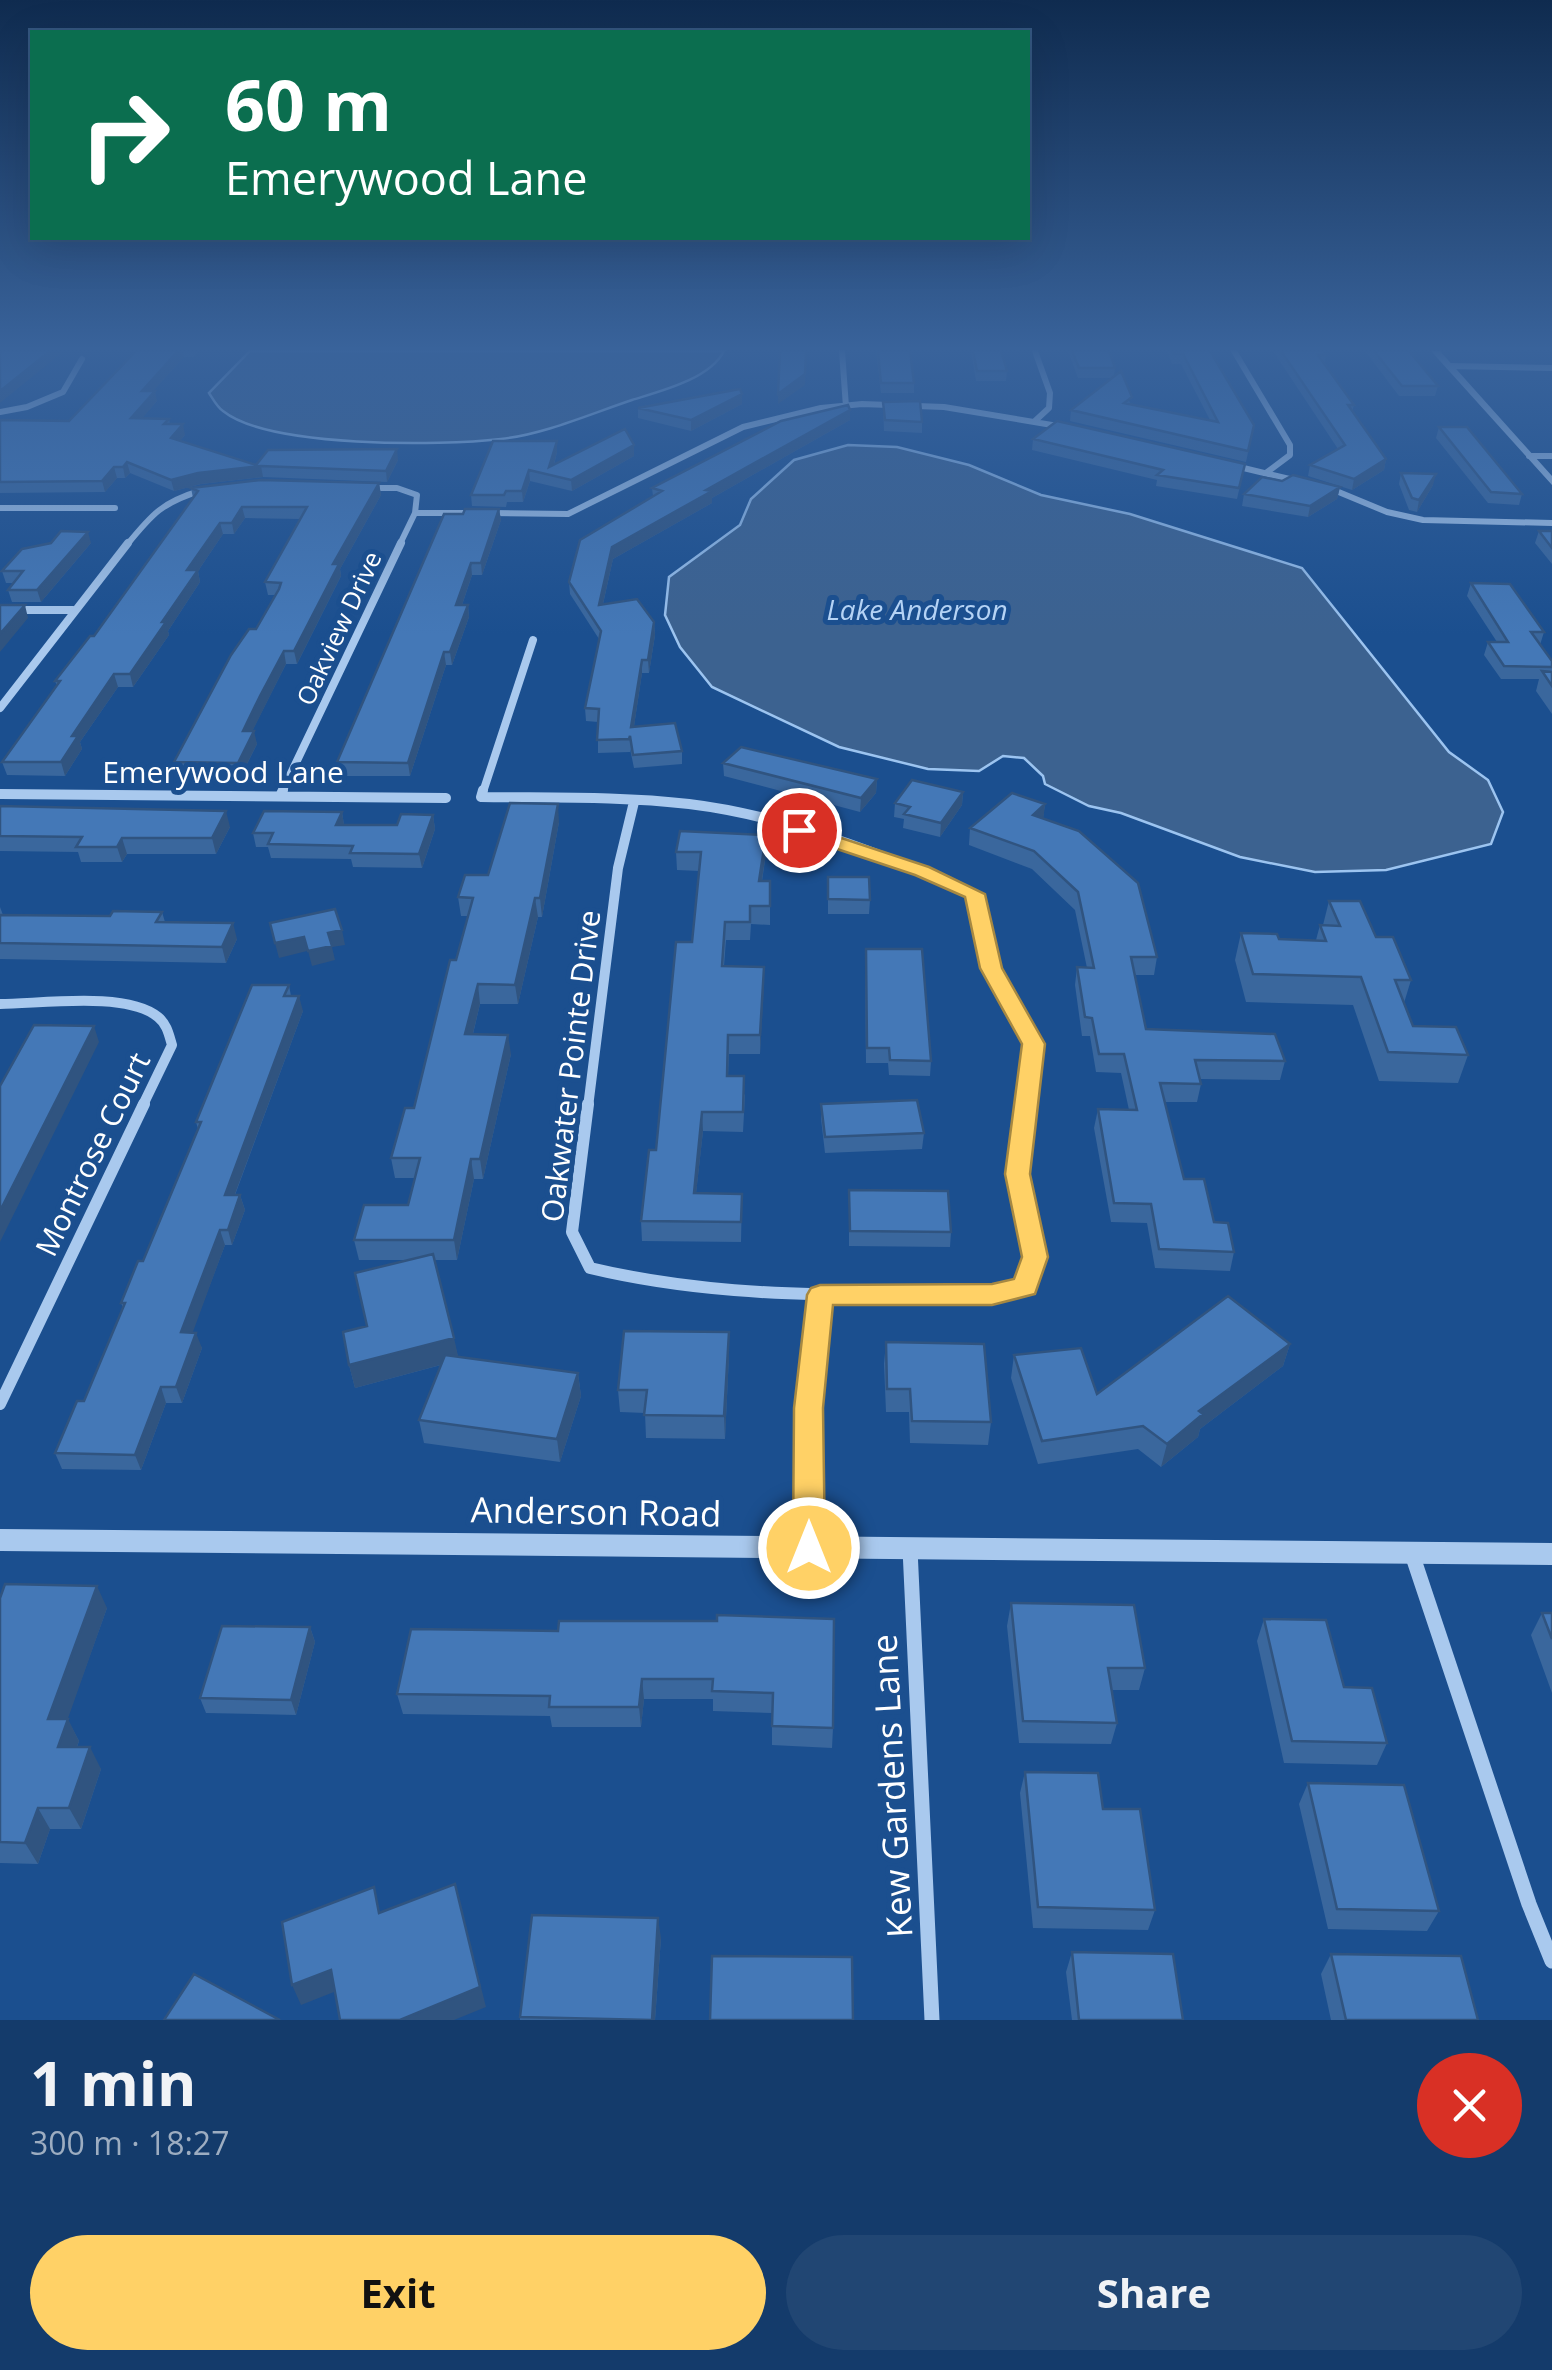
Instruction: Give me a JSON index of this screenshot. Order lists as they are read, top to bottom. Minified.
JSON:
{"streets":{"street":["Oakview Drive","Emerywood Lane","Oakwater Pointe Drive","Montrose Court","Anderson Road","Kew Gardens Lane"]},"crossings":[["Oakview Drive","Emerywood Lane"],["Anderson Road","Kew Gardens Lane"]],"water":["Lake Anderson"],"page":{"turn":["60 m","Emerywood Lane"],"heading":["1 min","300 m · 18:27"],"buttons":["Exit","Share"]}}
